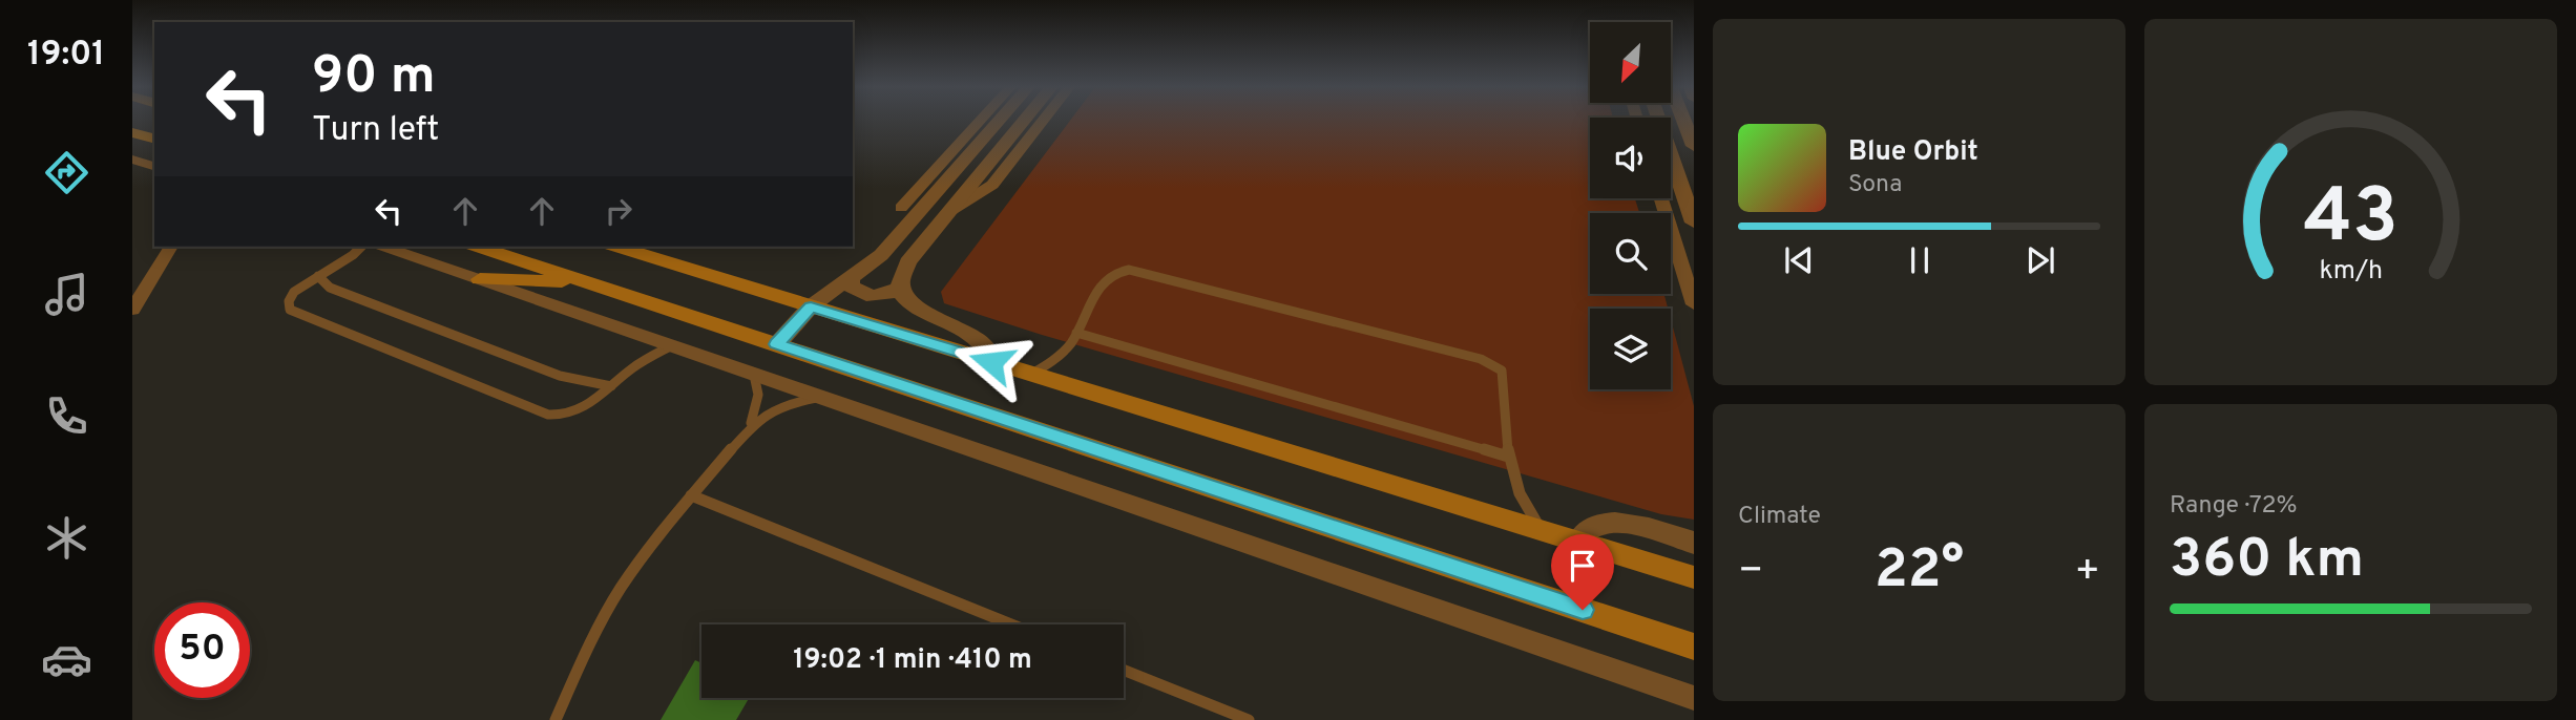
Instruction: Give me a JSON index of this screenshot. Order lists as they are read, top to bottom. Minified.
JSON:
{"north":"bottom left","page":{"tabs":"19:01","turn":["90 m","Turn left"],"song":["Blue Orbit","Sona"],"tile":["Climate",["Range · 72%","360 km"]],"heat":["−","22°","+"],"limit":"50","trip":"19:02 · 1 min · 410 m","gauge":["43","km/h"]}}
